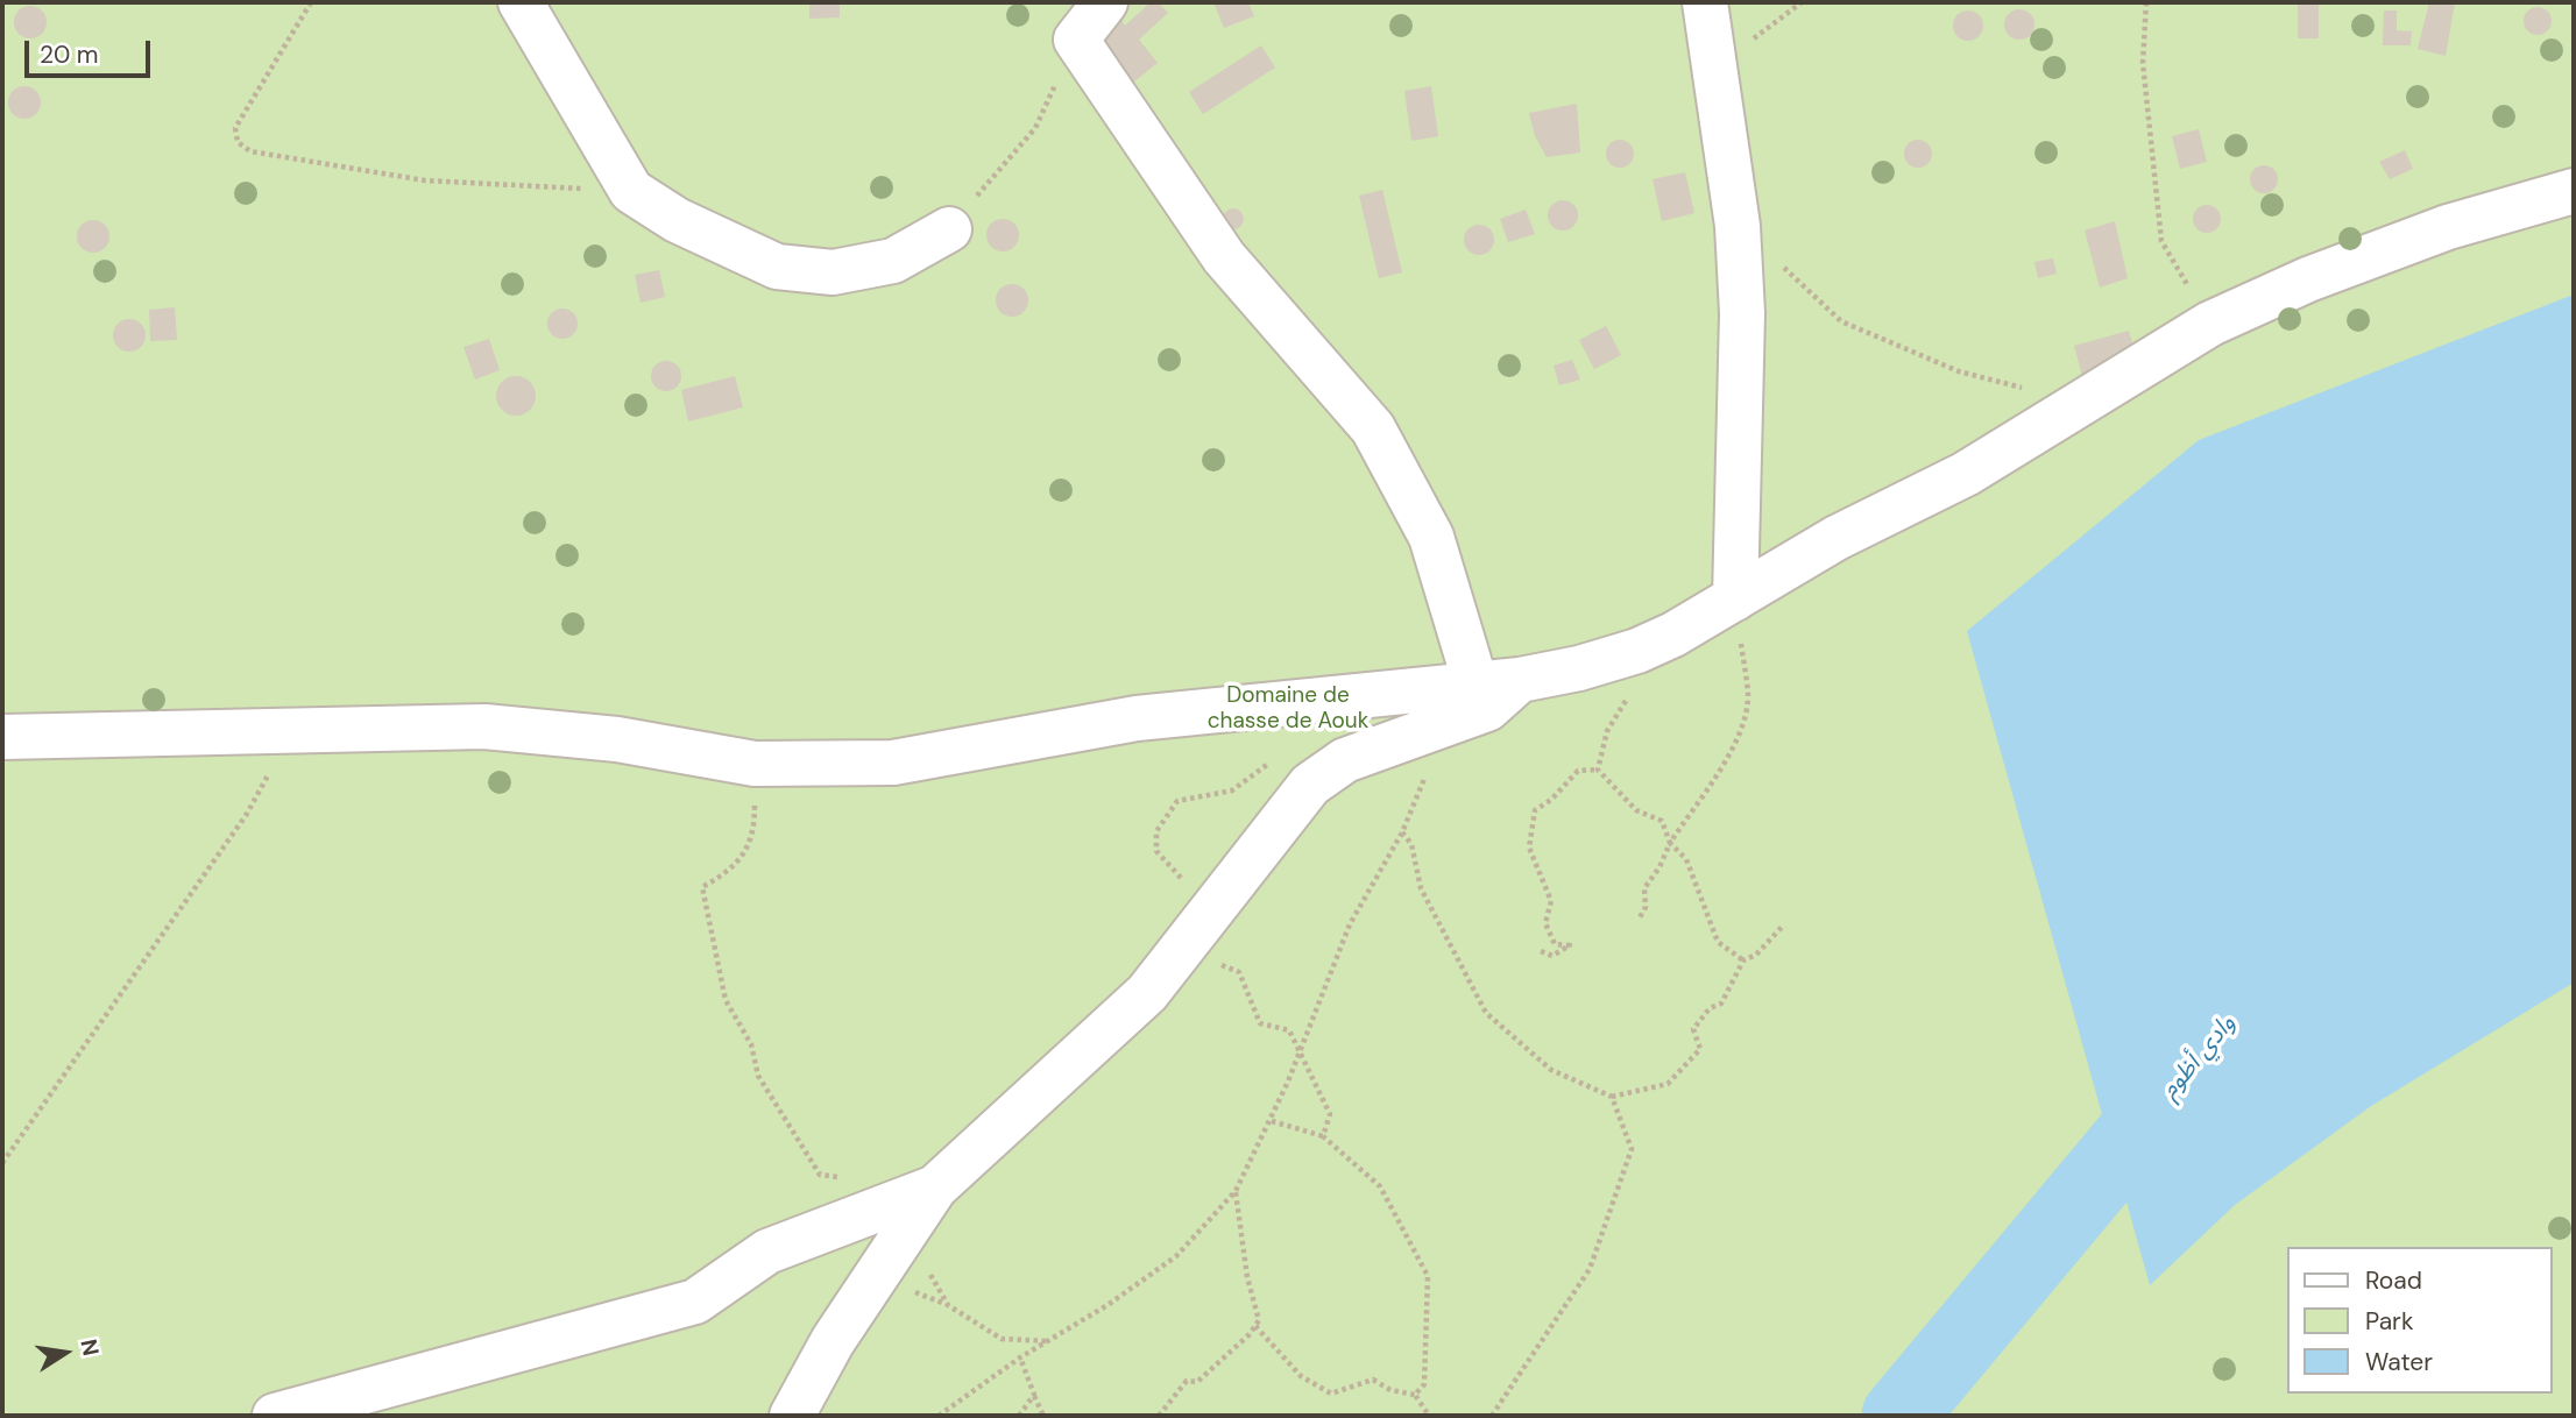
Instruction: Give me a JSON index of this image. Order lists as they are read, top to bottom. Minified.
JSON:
{"water":["وادي أظوم"],"parks":["Domaine de chasse de Aouk"],"legend":["Road","Park","Water"],"scale_bar":"20 m","north":"right"}
